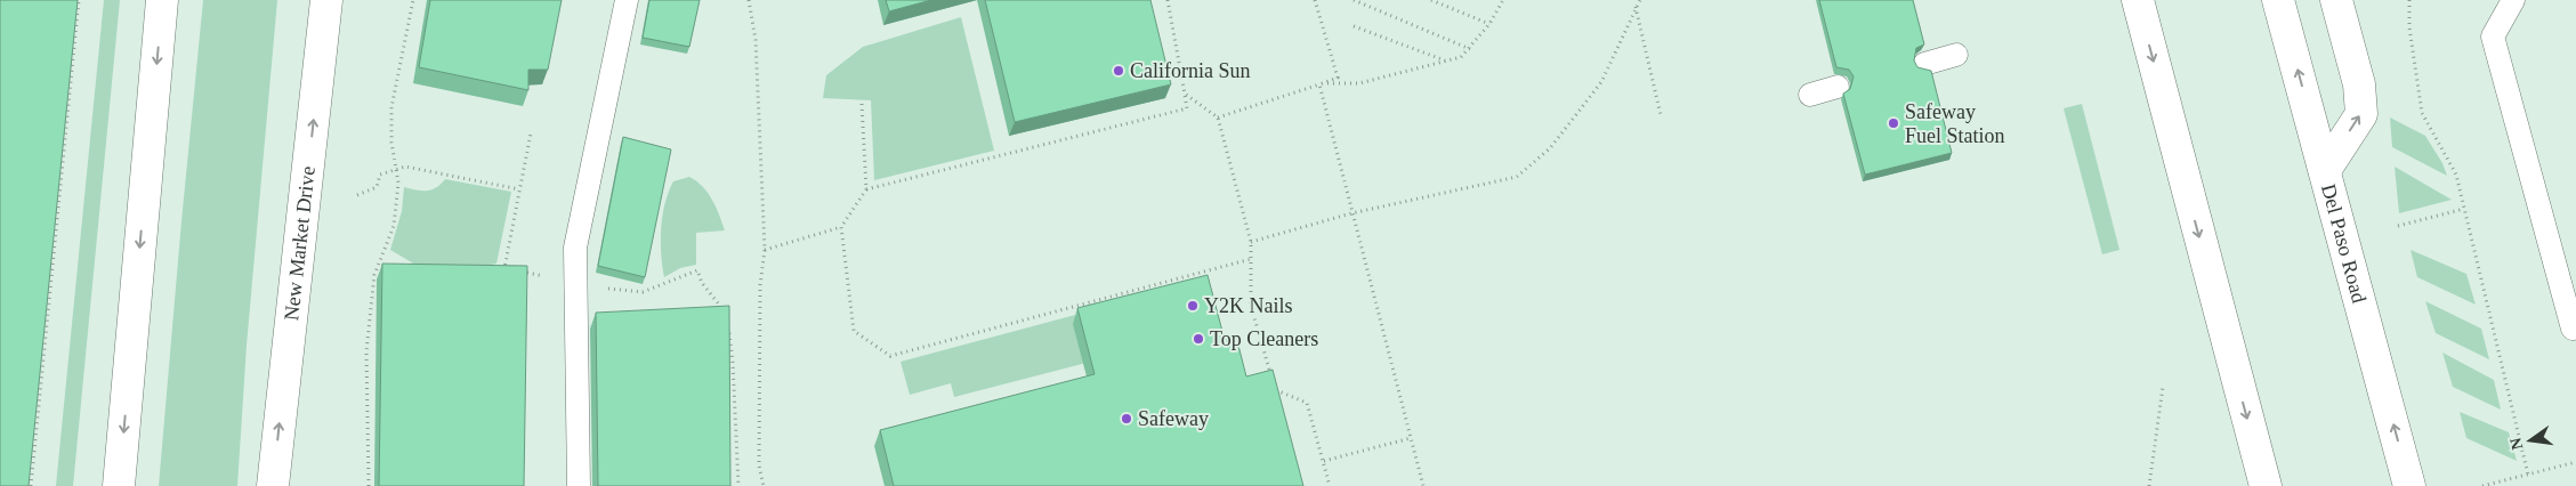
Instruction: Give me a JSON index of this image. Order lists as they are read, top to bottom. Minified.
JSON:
{"streets":{"main road":["New Market Drive","Del Paso Road"]},"places":["California Sun","Safeway Fuel Station","Y2K Nails","Top Cleaners","Safeway"],"north":"left"}
